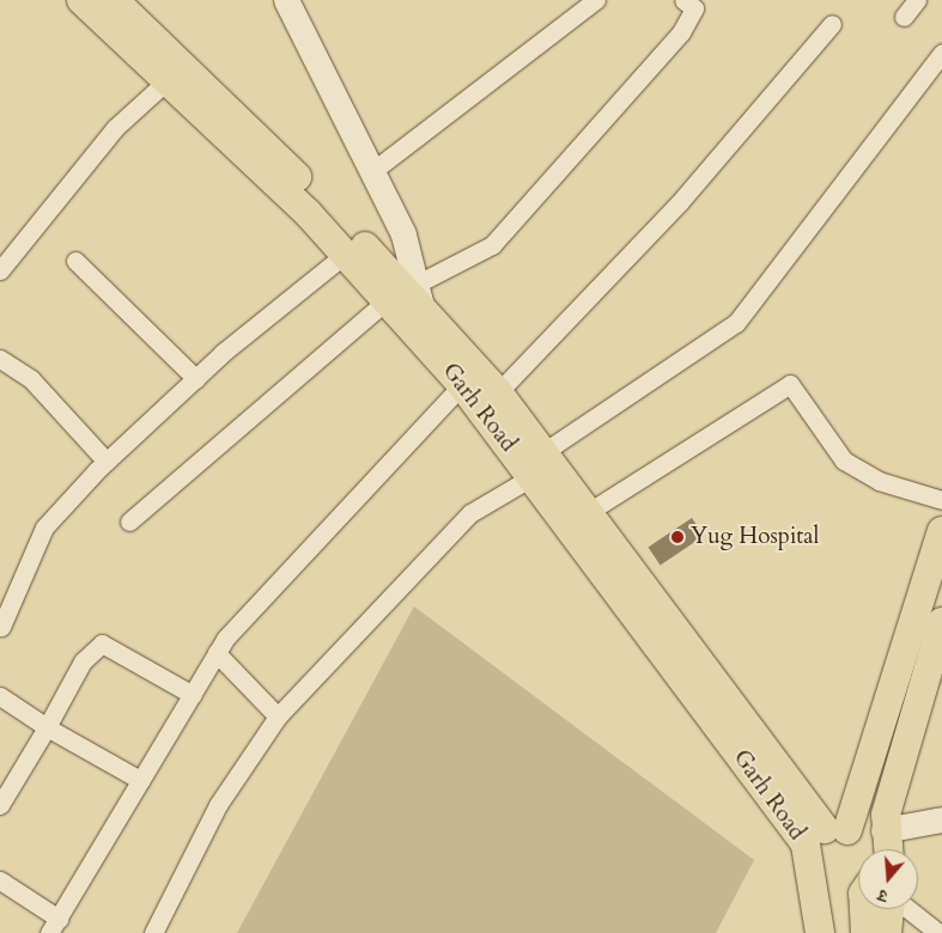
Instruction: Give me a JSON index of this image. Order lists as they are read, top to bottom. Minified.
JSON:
{"streets":{"main road":["Garh Road"]},"places":["Yug Hospital"],"north":"bottom"}
